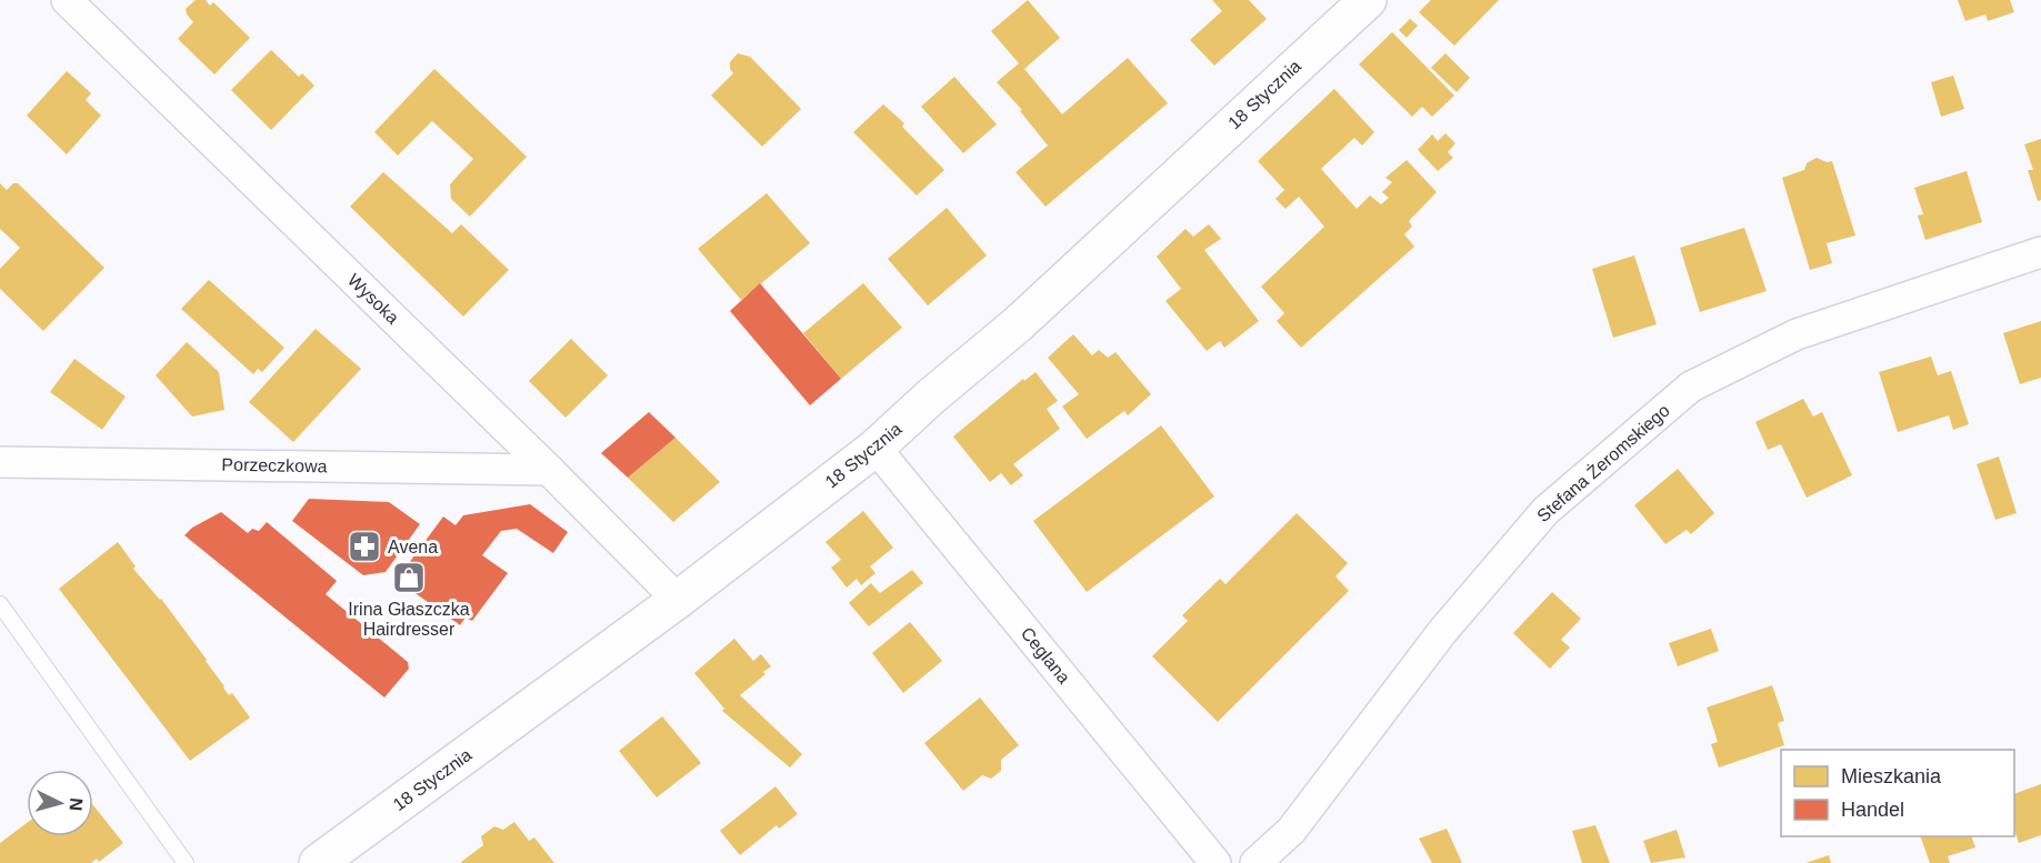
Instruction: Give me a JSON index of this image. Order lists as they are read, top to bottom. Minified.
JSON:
{"streets":{"street":["18 Stycznia","Wysoka","Stefana Żeromskiego","Porzeczkowa","Ceglana"]},"crossings":[["18 Stycznia","Wysoka"],["18 Stycznia","Ceglana"],["Wysoka","Porzeczkowa"]],"places":{"pharmacy":["Avena"],"shop":["Irina Głaszczka Hairdresser"]},"legend":["Mieszkania","Handel"],"north":"right"}
